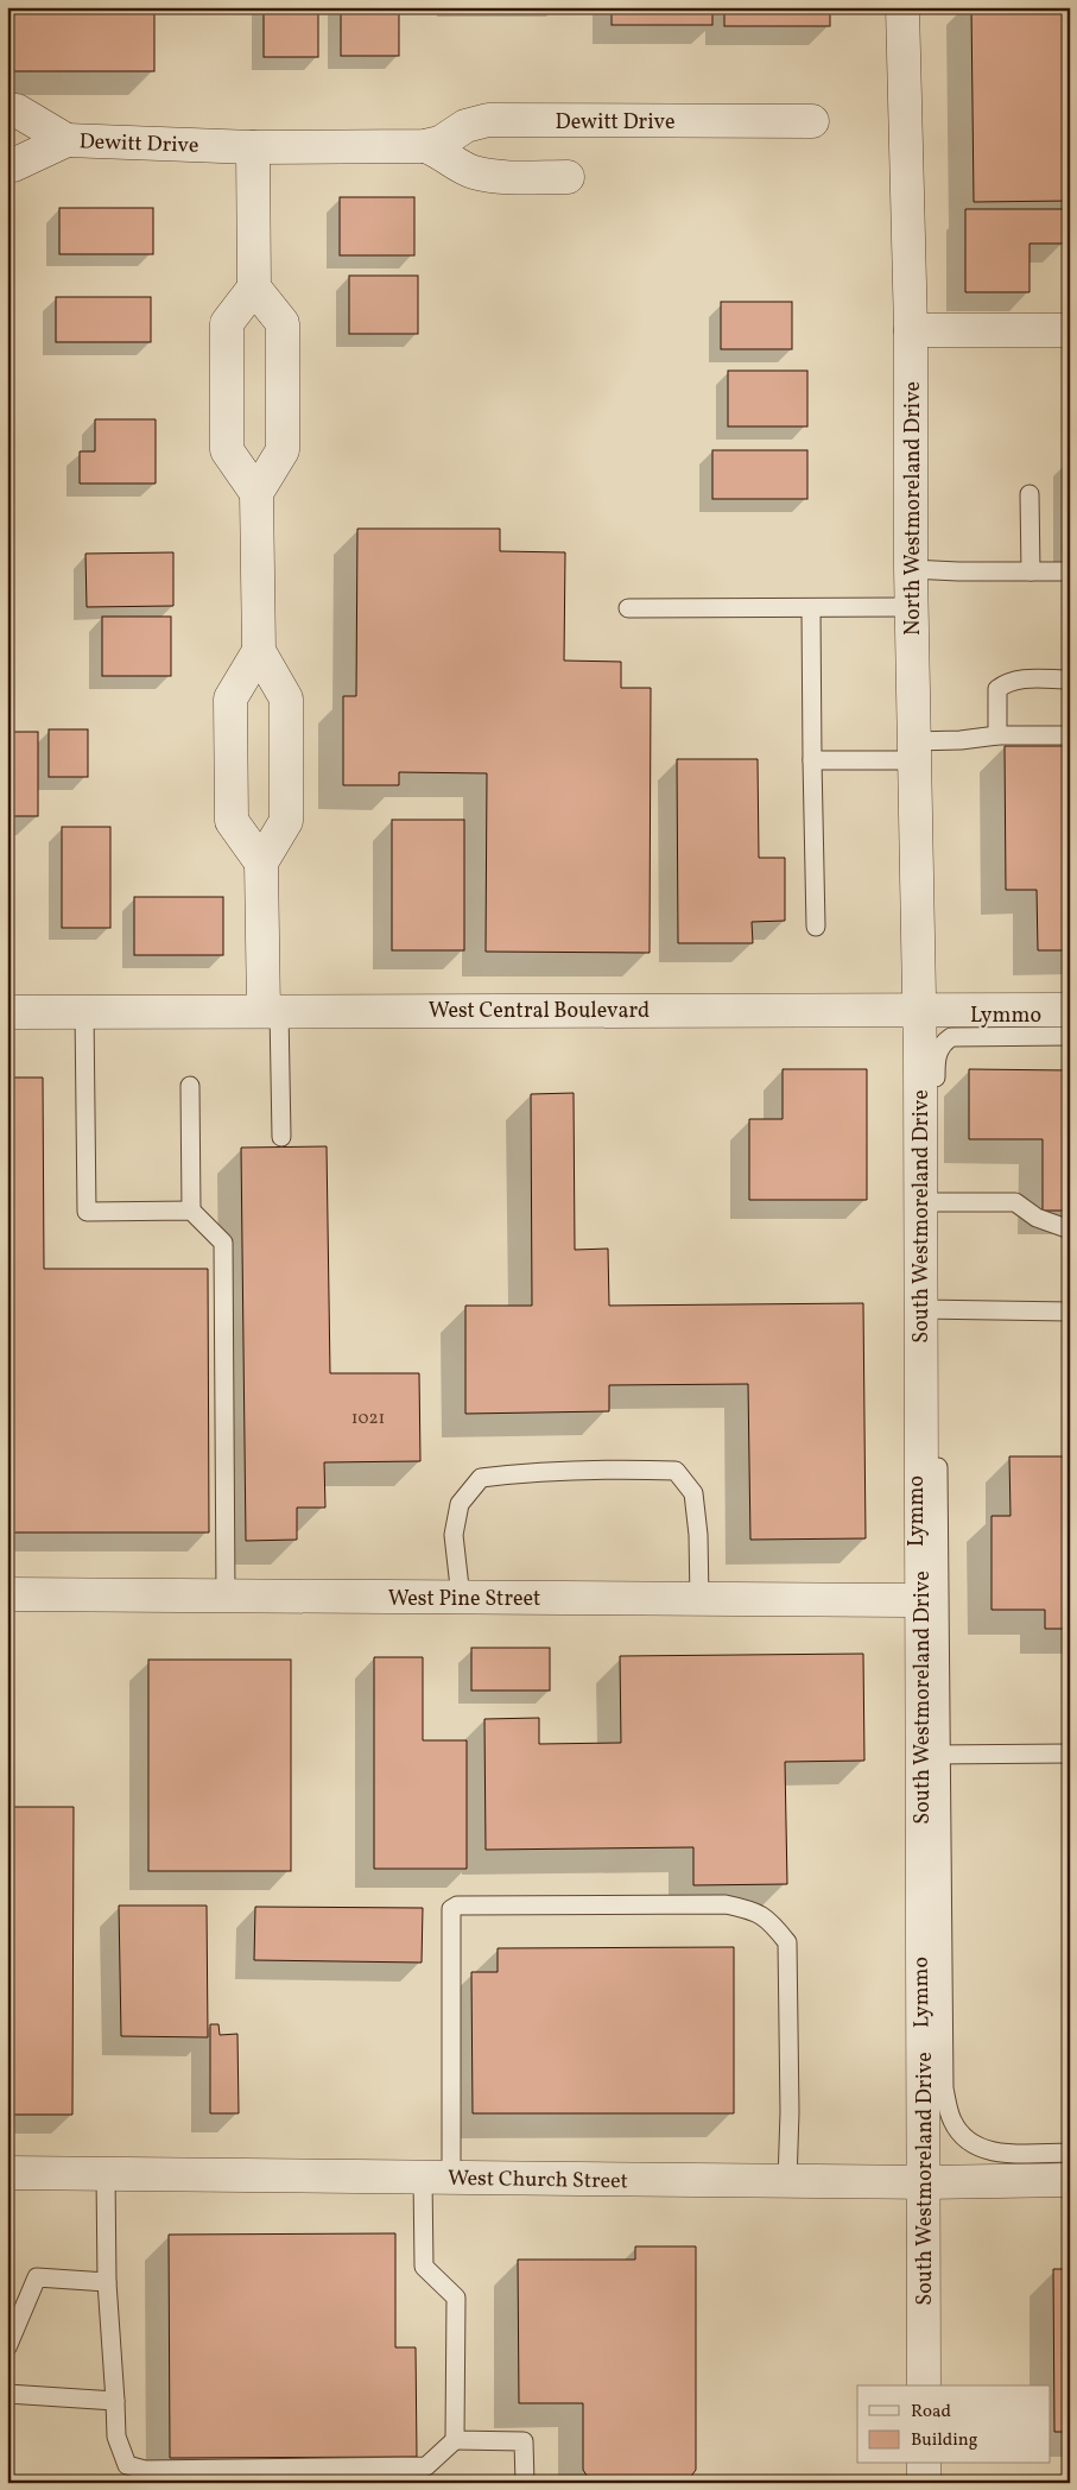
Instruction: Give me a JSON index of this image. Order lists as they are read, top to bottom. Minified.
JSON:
{"streets":{"street":["Dewitt Drive","North Westmoreland Drive","West Central Boulevard","South Westmoreland Drive","West Pine Street","West Church Street"],"lane":["Lymmo"]},"crossings":[["North Westmoreland Drive","West Central Boulevard"],["North Westmoreland Drive","South Westmoreland Drive"],["West Central Boulevard","South Westmoreland Drive"],["Lymmo","South Westmoreland Drive"],["South Westmoreland Drive","West Pine Street"],["South Westmoreland Drive","West Church Street"]],"house_numbers":["1021"],"legend":["Road","Building"]}
